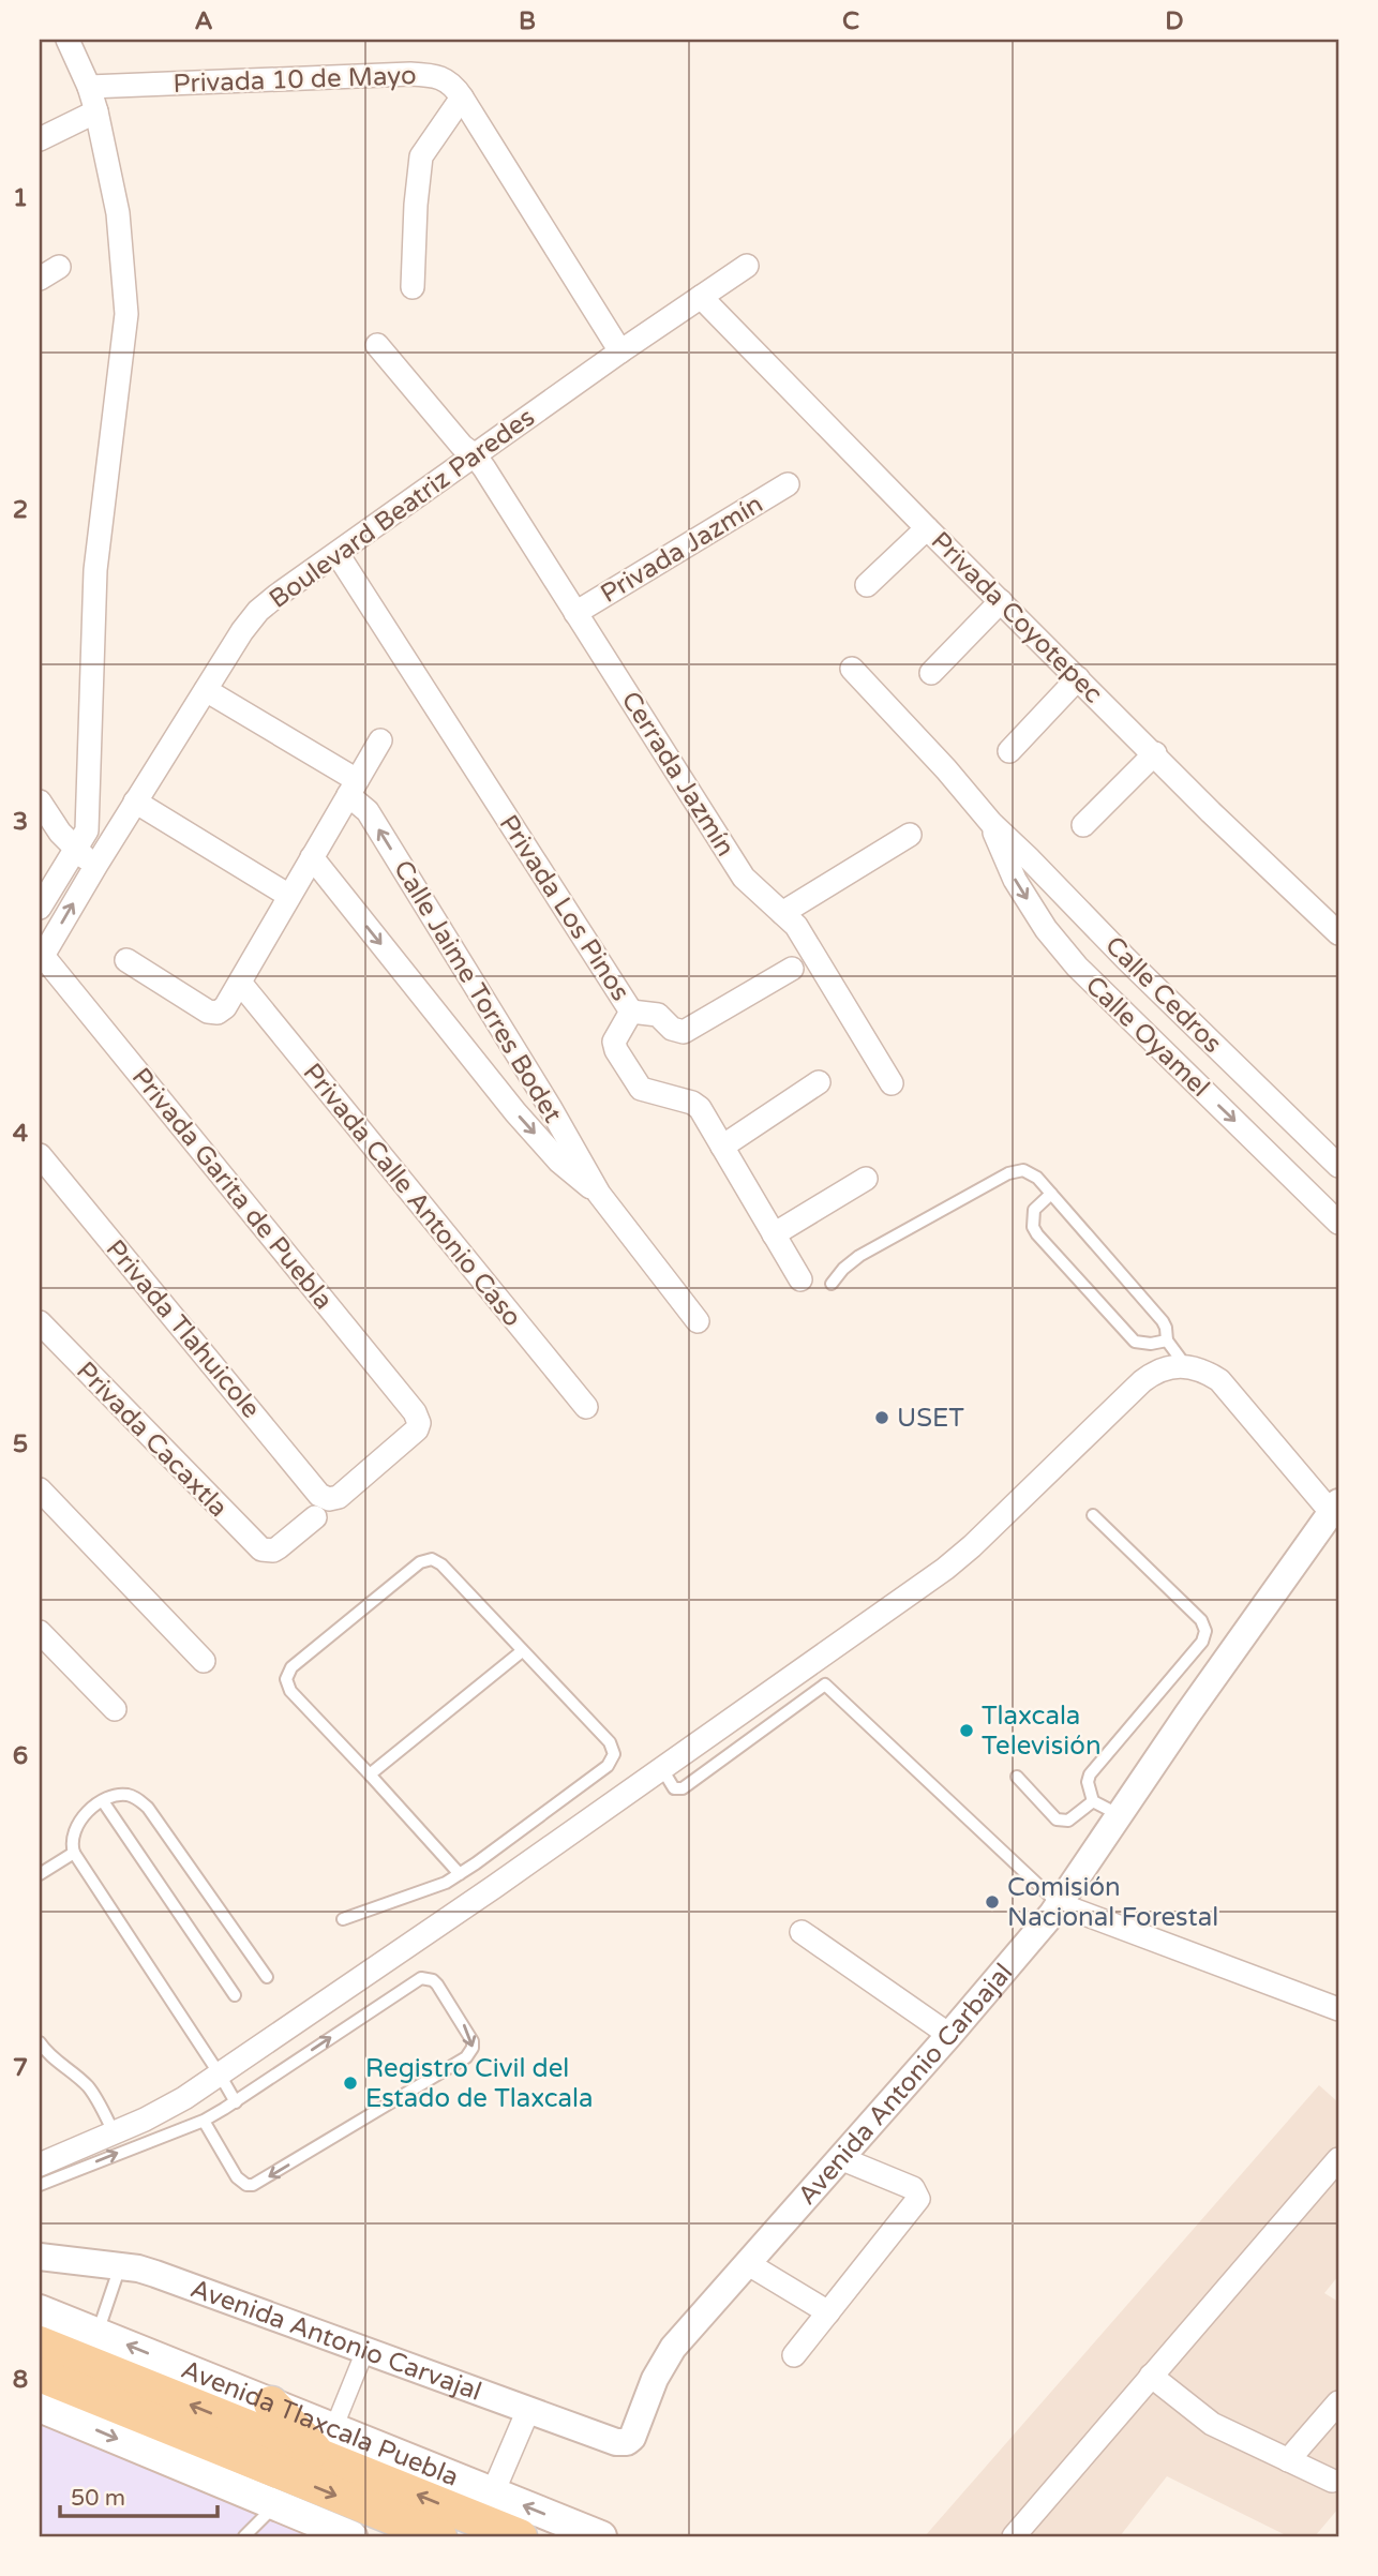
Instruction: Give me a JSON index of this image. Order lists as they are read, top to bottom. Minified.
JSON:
{"streets":{"main road":["Avenida Tlaxcala Puebla"],"street":["Privada 10 de Mayo","Boulevard Beatriz Paredes","Privada Jazmín","Privada Coyotepec","Cerrada Jazmín","Privada Los Pinos","Calle Jaime Torres Bodet","Calle Cedros","Calle Oyamel","Privada Garita de Puebla","Privada Calle Antonio Caso","Privada Tlahuicole","Privada Cacaxtla","Avenida Antonio Carbajal","Avenida Antonio Carvajal"]},"crossings":[["Privada 10 de Mayo","Boulevard Beatriz Paredes"],["Boulevard Beatriz Paredes","Privada Coyotepec"],["Boulevard Beatriz Paredes","Cerrada Jazmín"],["Boulevard Beatriz Paredes","Privada Los Pinos"],["Boulevard Beatriz Paredes","Calle Jaime Torres Bodet"],["Boulevard Beatriz Paredes","Privada Garita de Puebla"],["Privada Jazmín","Cerrada Jazmín"],["Calle Cedros","Calle Oyamel"],["Privada Garita de Puebla","Privada Tlahuicole"],["Privada Garita de Puebla","Privada Cacaxtla"],["Privada Tlahuicole","Privada Cacaxtla"],["Avenida Antonio Carbajal","Avenida Antonio Carvajal"]],"one_way":["Calle Oyamel"],"places":["USET","Tlaxcala Televisión","Comisión Nacional Forestal","Registro Civil del Estado de Tlaxcala"],"scale_bar":"50 m","grid":{"columns":["A","B","C","D"],"rows":["1","2","3","4","5","6","7","8"]}}
